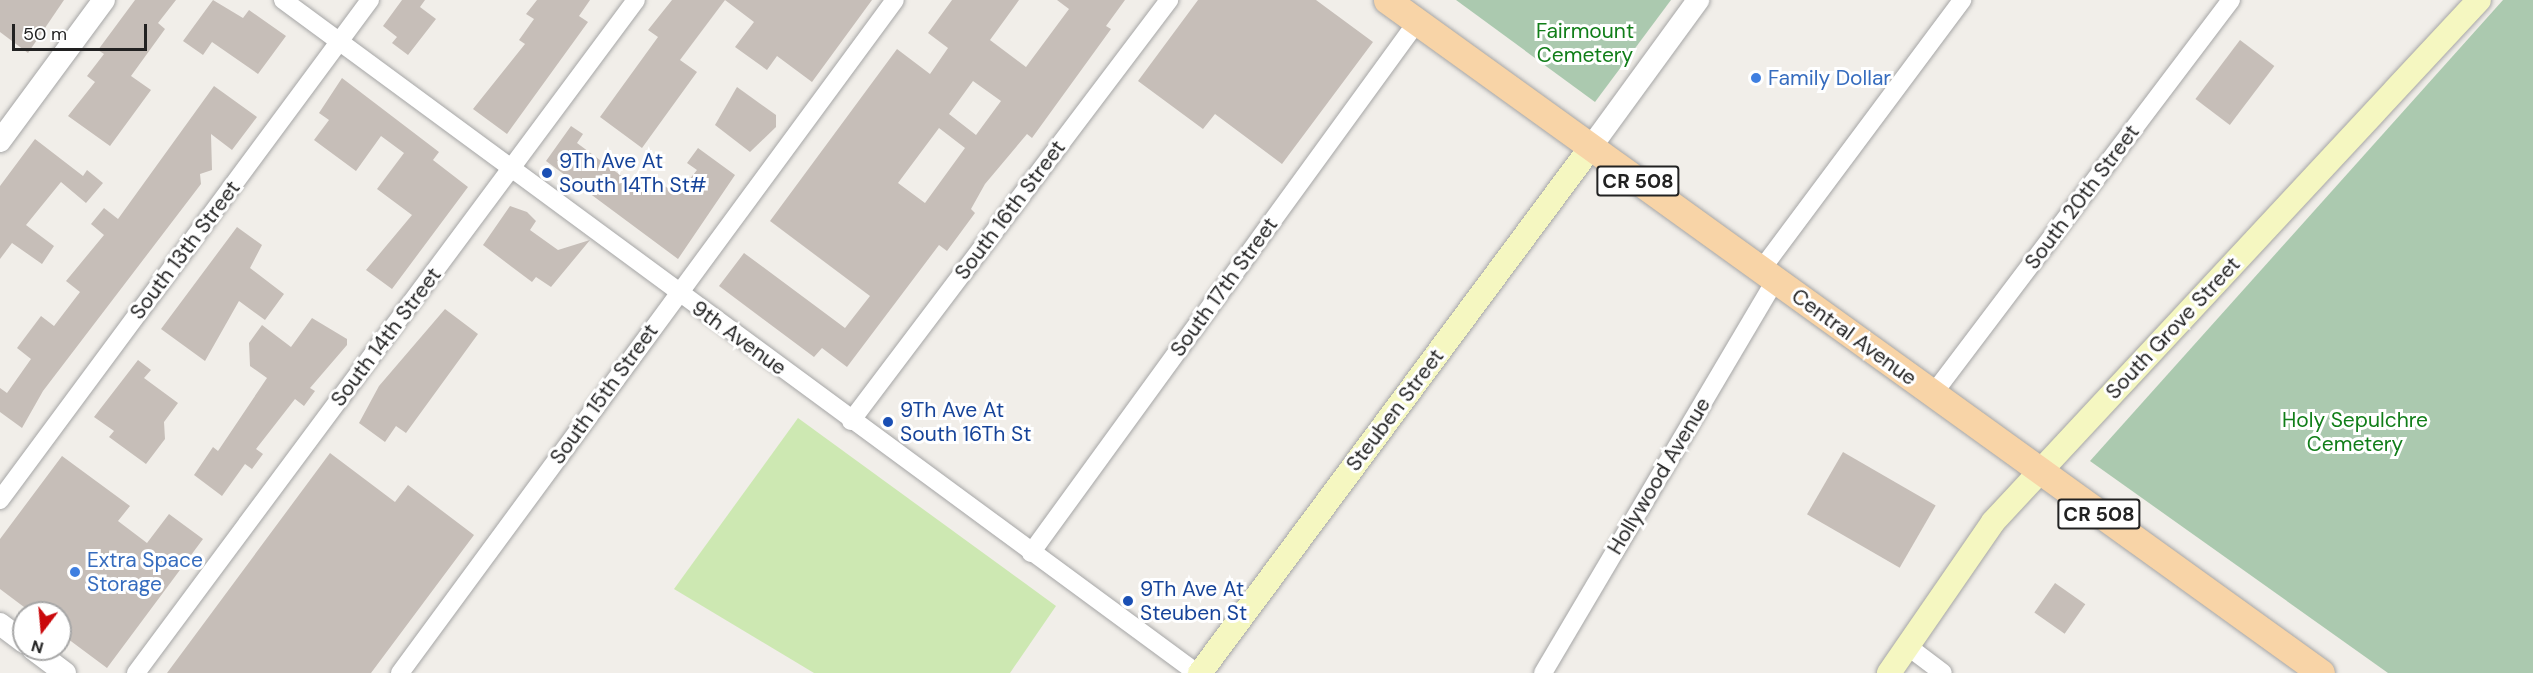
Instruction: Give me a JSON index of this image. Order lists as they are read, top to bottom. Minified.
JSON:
{"streets":{"main road":["CR 508","South Grove Street","Central Avenue","Steuben Street"],"street":["South 20th Street","South 16th Street","South 13th Street","South 17th Street","South 14th Street","9th Avenue","South 15th Street","Hollywood Avenue"]},"crossings":[["South 20th Street","Central Avenue"],["South 16th Street","9th Avenue"],["South 13th Street","9th Avenue"],["South 17th Street","Central Avenue"],["South 17th Street","9th Avenue"],["South Grove Street","Central Avenue"],["South 14th Street","9th Avenue"],["Central Avenue","Steuben Street"],["Central Avenue","Hollywood Avenue"],["9th Avenue","South 15th Street"],["9th Avenue","Steuben Street"]],"parks":["Fairmount Cemetery","Holy Sepulchre Cemetery"],"places":["Family Dollar","9Th Ave At South 14Th St#","9Th Ave At South 16Th St","Extra Space Storage","9Th Ave At Steuben St"],"scale_bar":"50 m","north":"bottom"}
